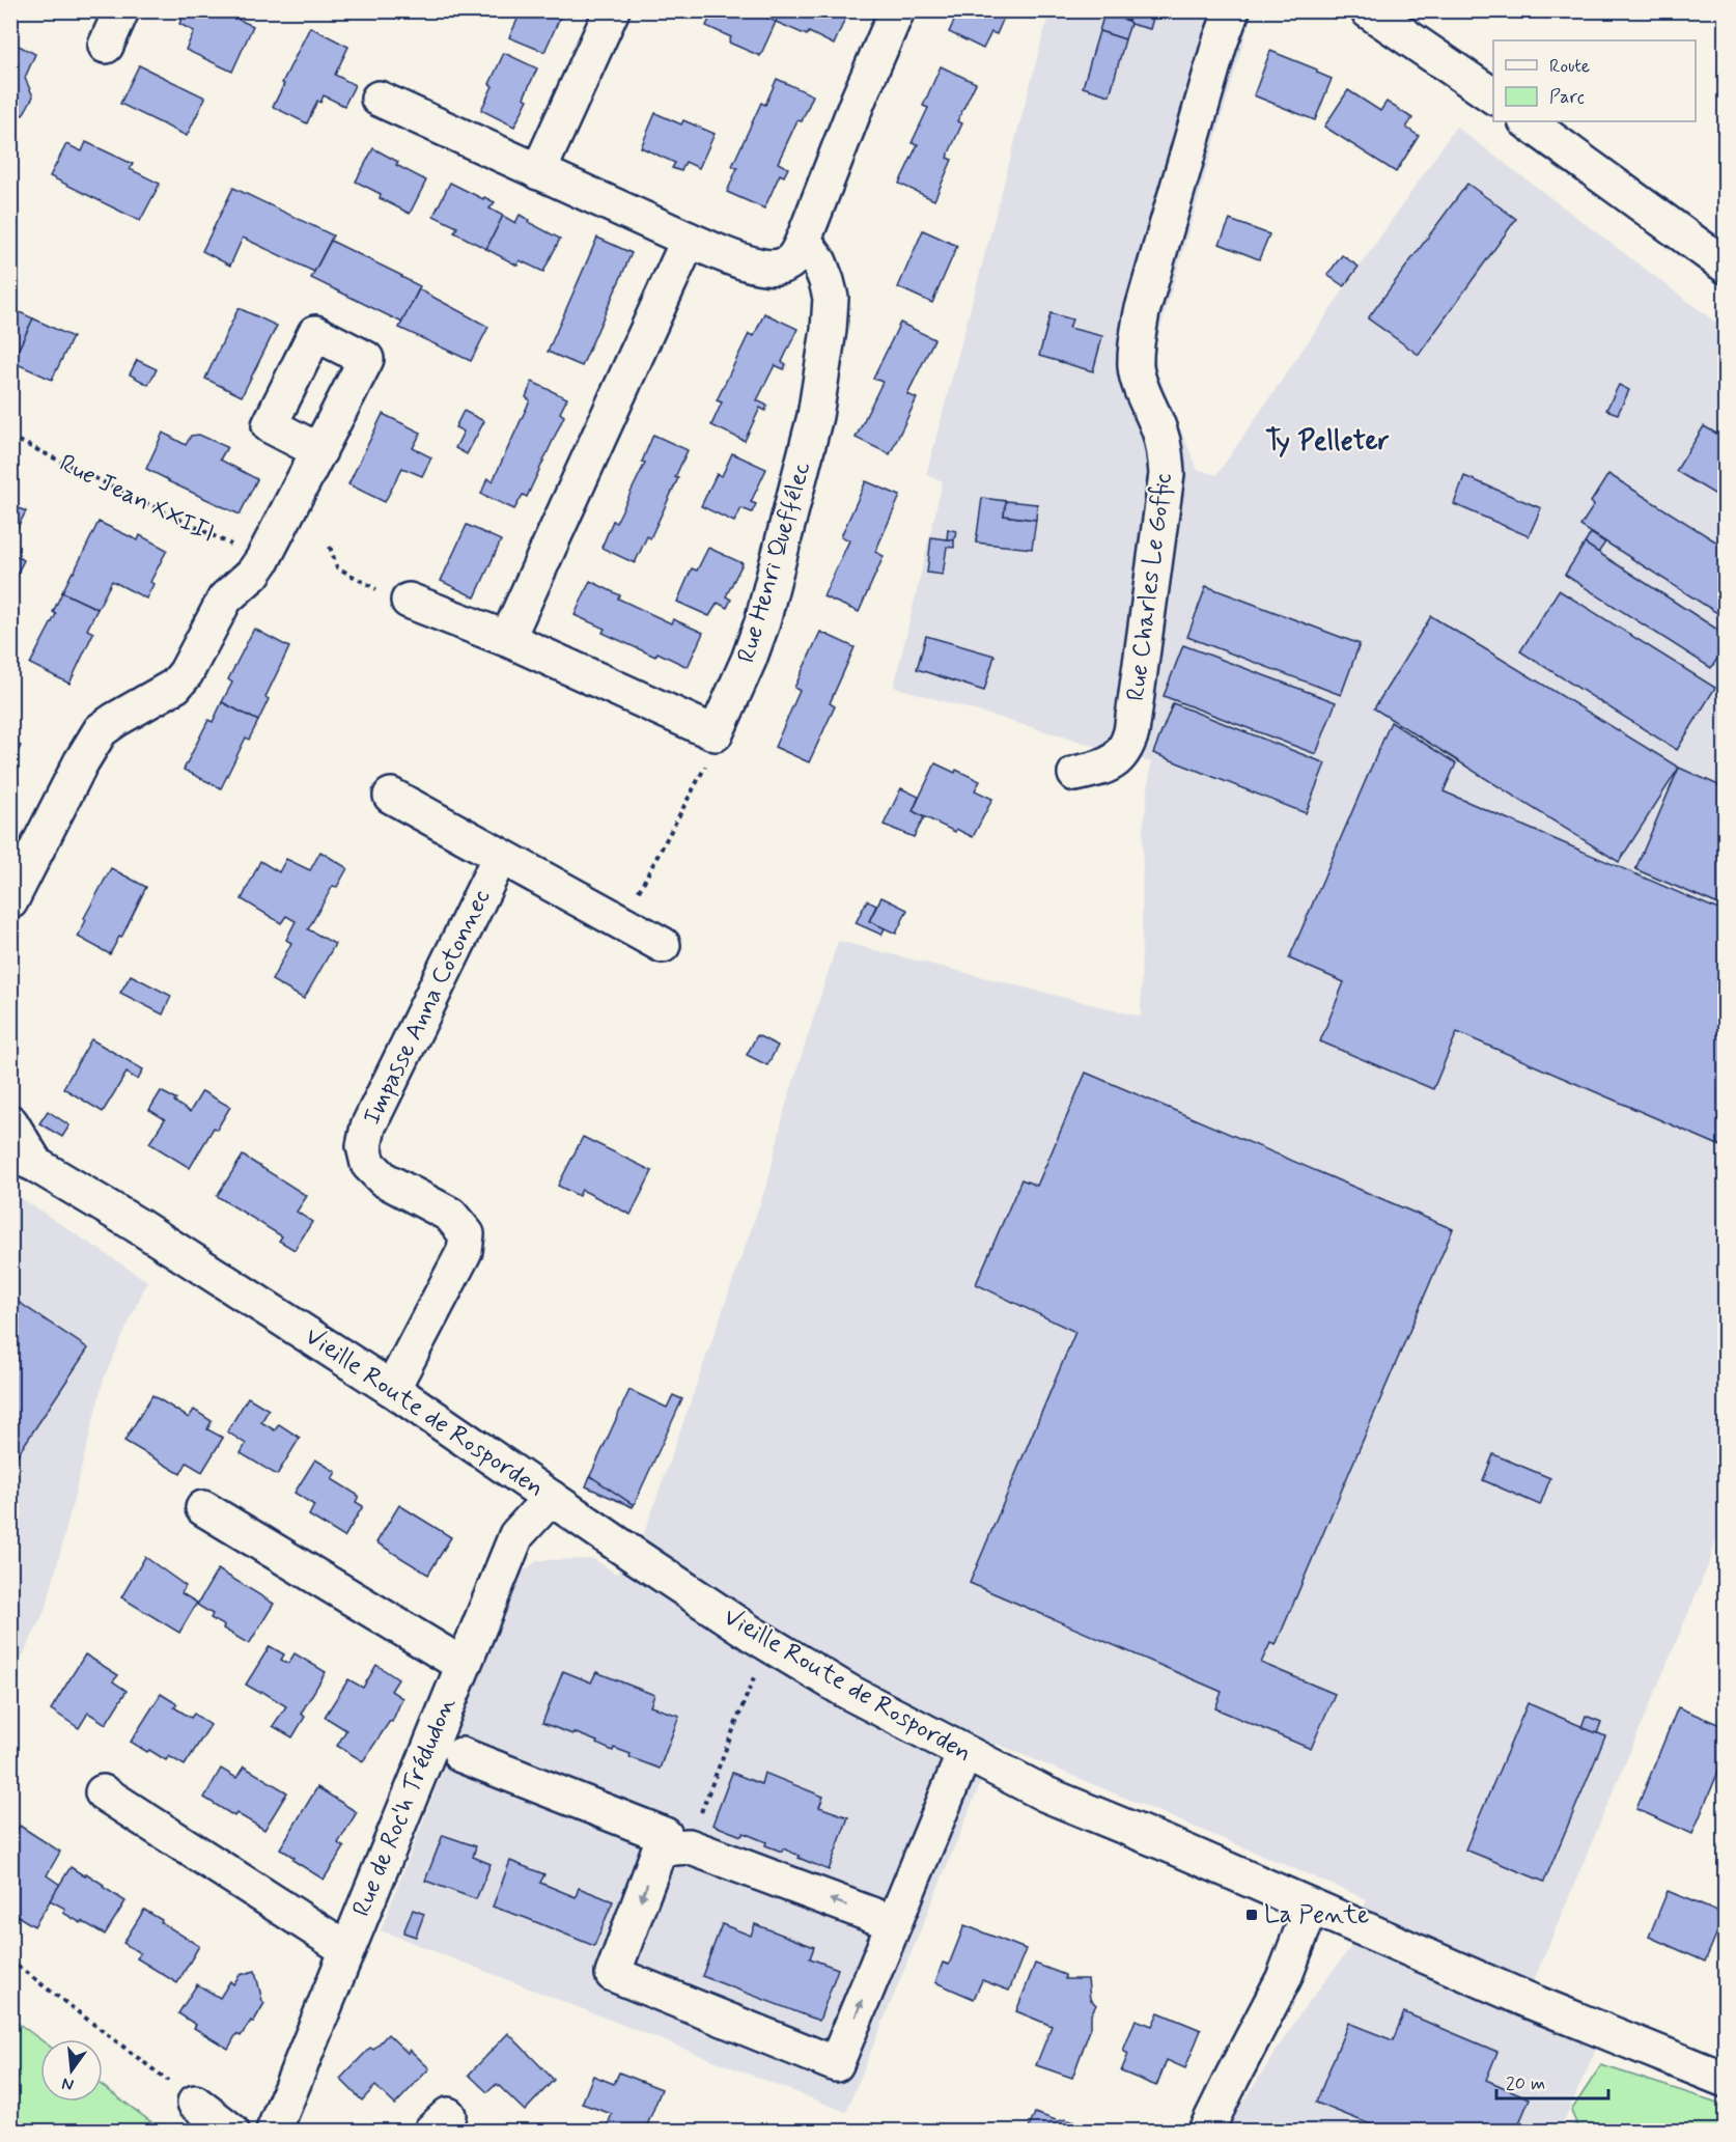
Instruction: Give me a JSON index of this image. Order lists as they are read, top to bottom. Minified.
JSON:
{"streets":{"street":["Rue Henri Queffélec","Rue Charles Le Goffic","Impasse Anna Cotonnec","Vieille Route de Rosporden","Rue de Roc'h Trédudon"],"path":["Rue Jean XXIII"]},"crossings":[["Impasse Anna Cotonnec","Vieille Route de Rosporden"],["Vieille Route de Rosporden","Rue de Roc'h Trédudon"]],"districts":["Ty Pelleter"],"places":{"transit":["La Pente"]},"legend":["Route","Parc"],"scale_bar":"20 m","north":"bottom"}
